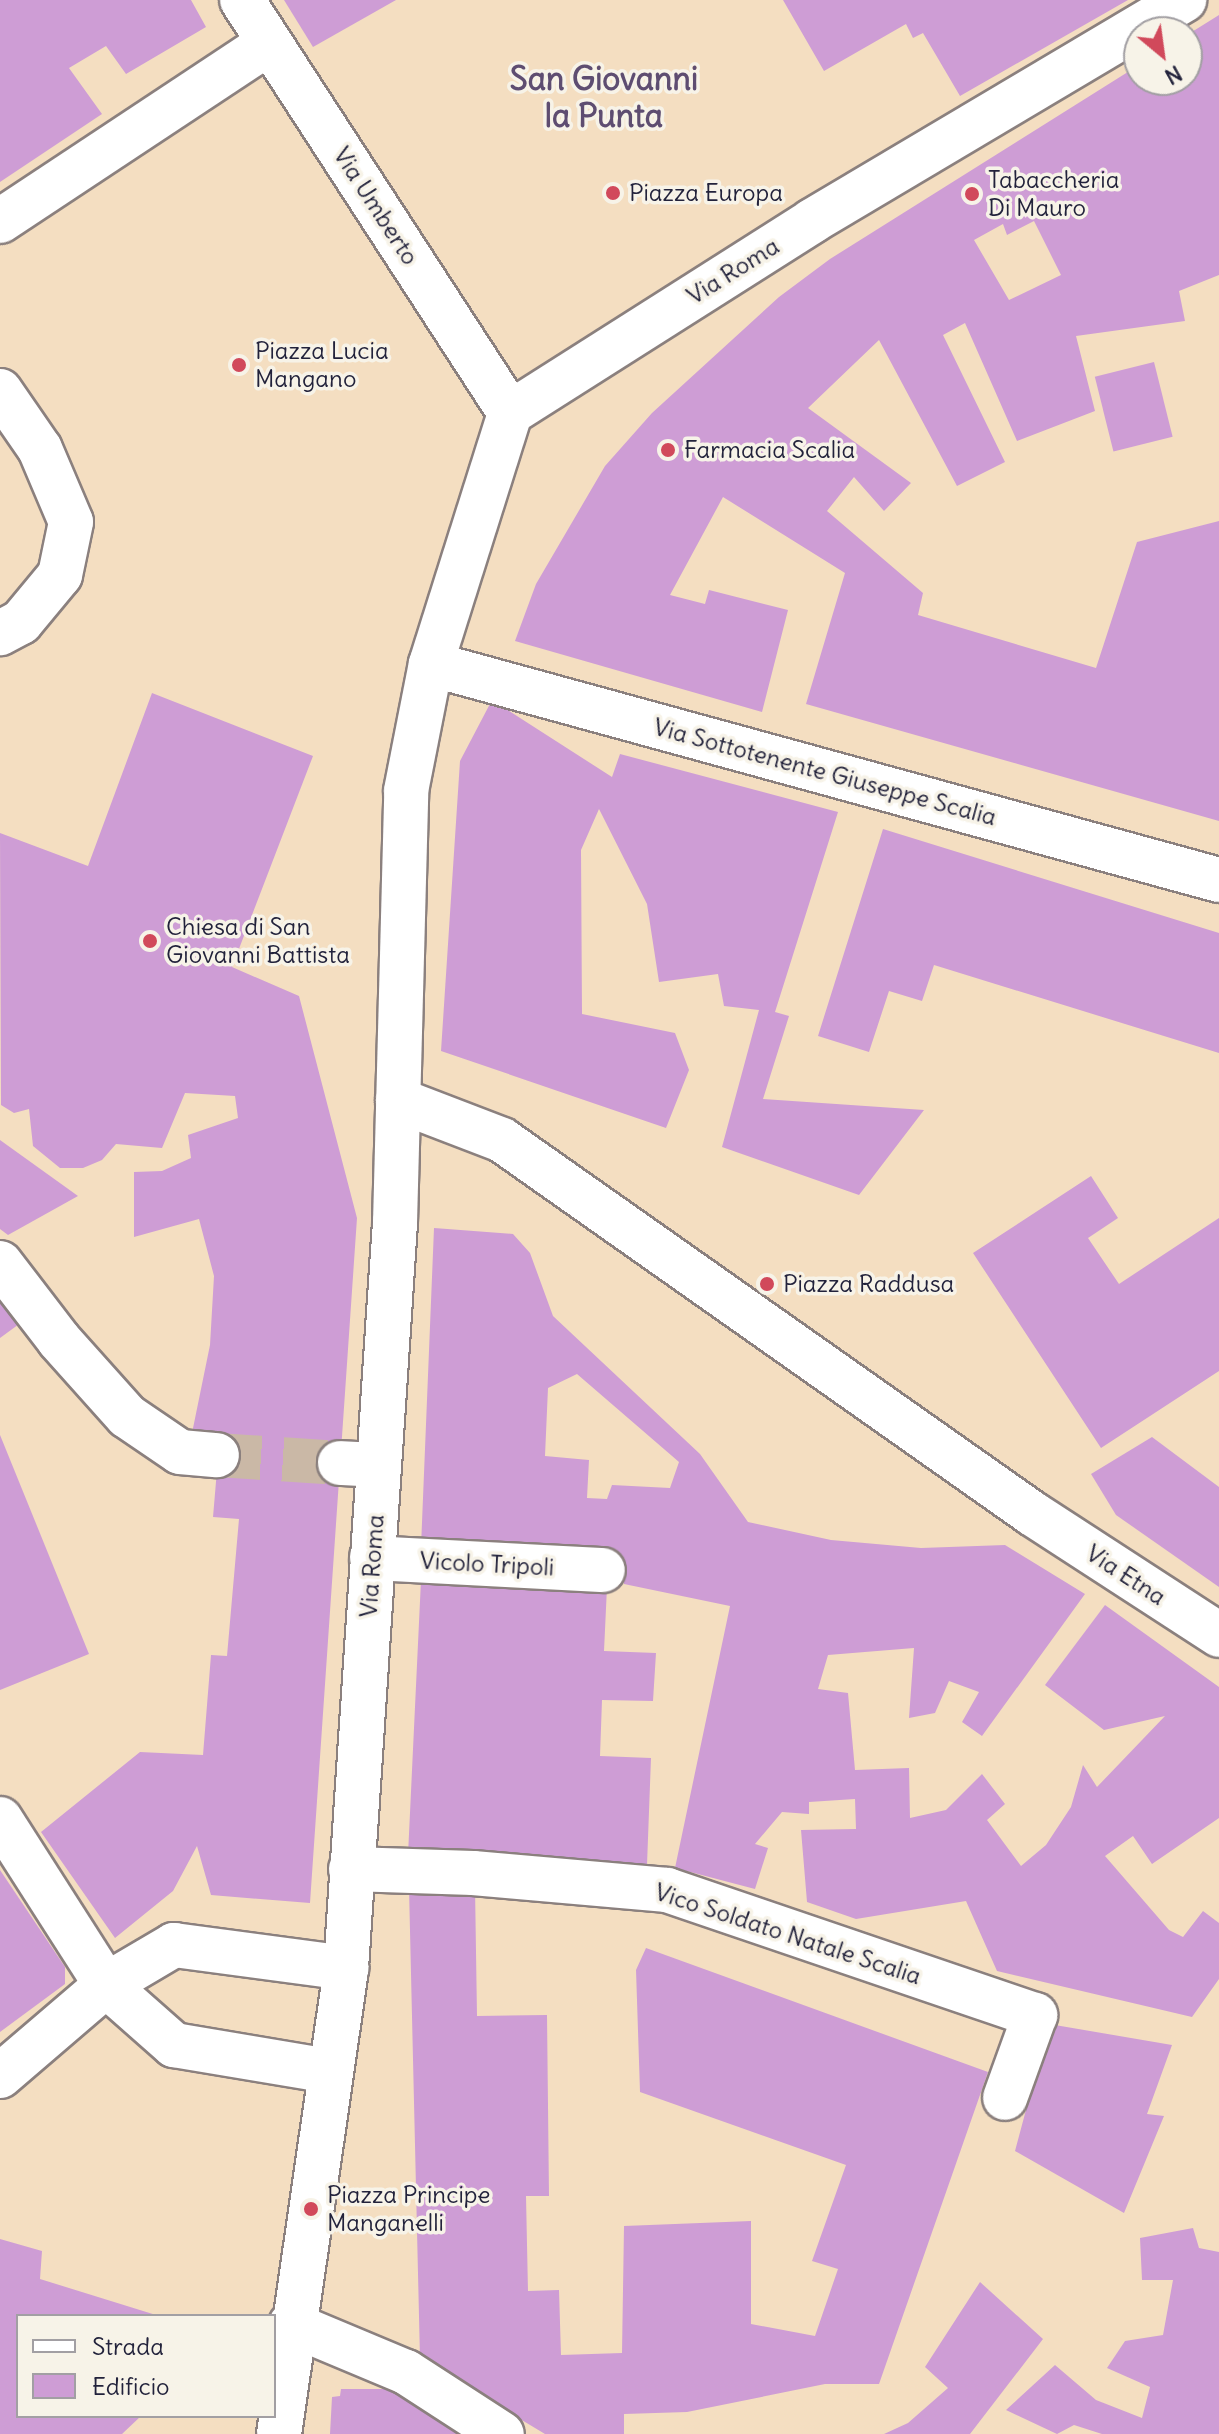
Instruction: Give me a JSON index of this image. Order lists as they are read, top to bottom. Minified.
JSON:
{"streets":{"street":["Via Umberto","Via Roma","Via Sottotenente Giuseppe Scalia","Vicolo Tripoli","Via Etna","Vico Soldato Natale Scalia"]},"crossings":[["Via Umberto","Via Roma"],["Via Roma","Via Sottotenente Giuseppe Scalia"],["Via Roma","Vicolo Tripoli"],["Via Roma","Via Etna"],["Via Roma","Vico Soldato Natale Scalia"]],"districts":["San Giovanni la Punta"],"places":["Piazza Europa","Tabaccheria Di Mauro","Piazza Lucia Mangano","Farmacia Scalia","Chiesa di San Giovanni Battista","Piazza Raddusa","Piazza Principe Manganelli"],"legend":["Strada","Edificio"],"north":"bottom right"}
